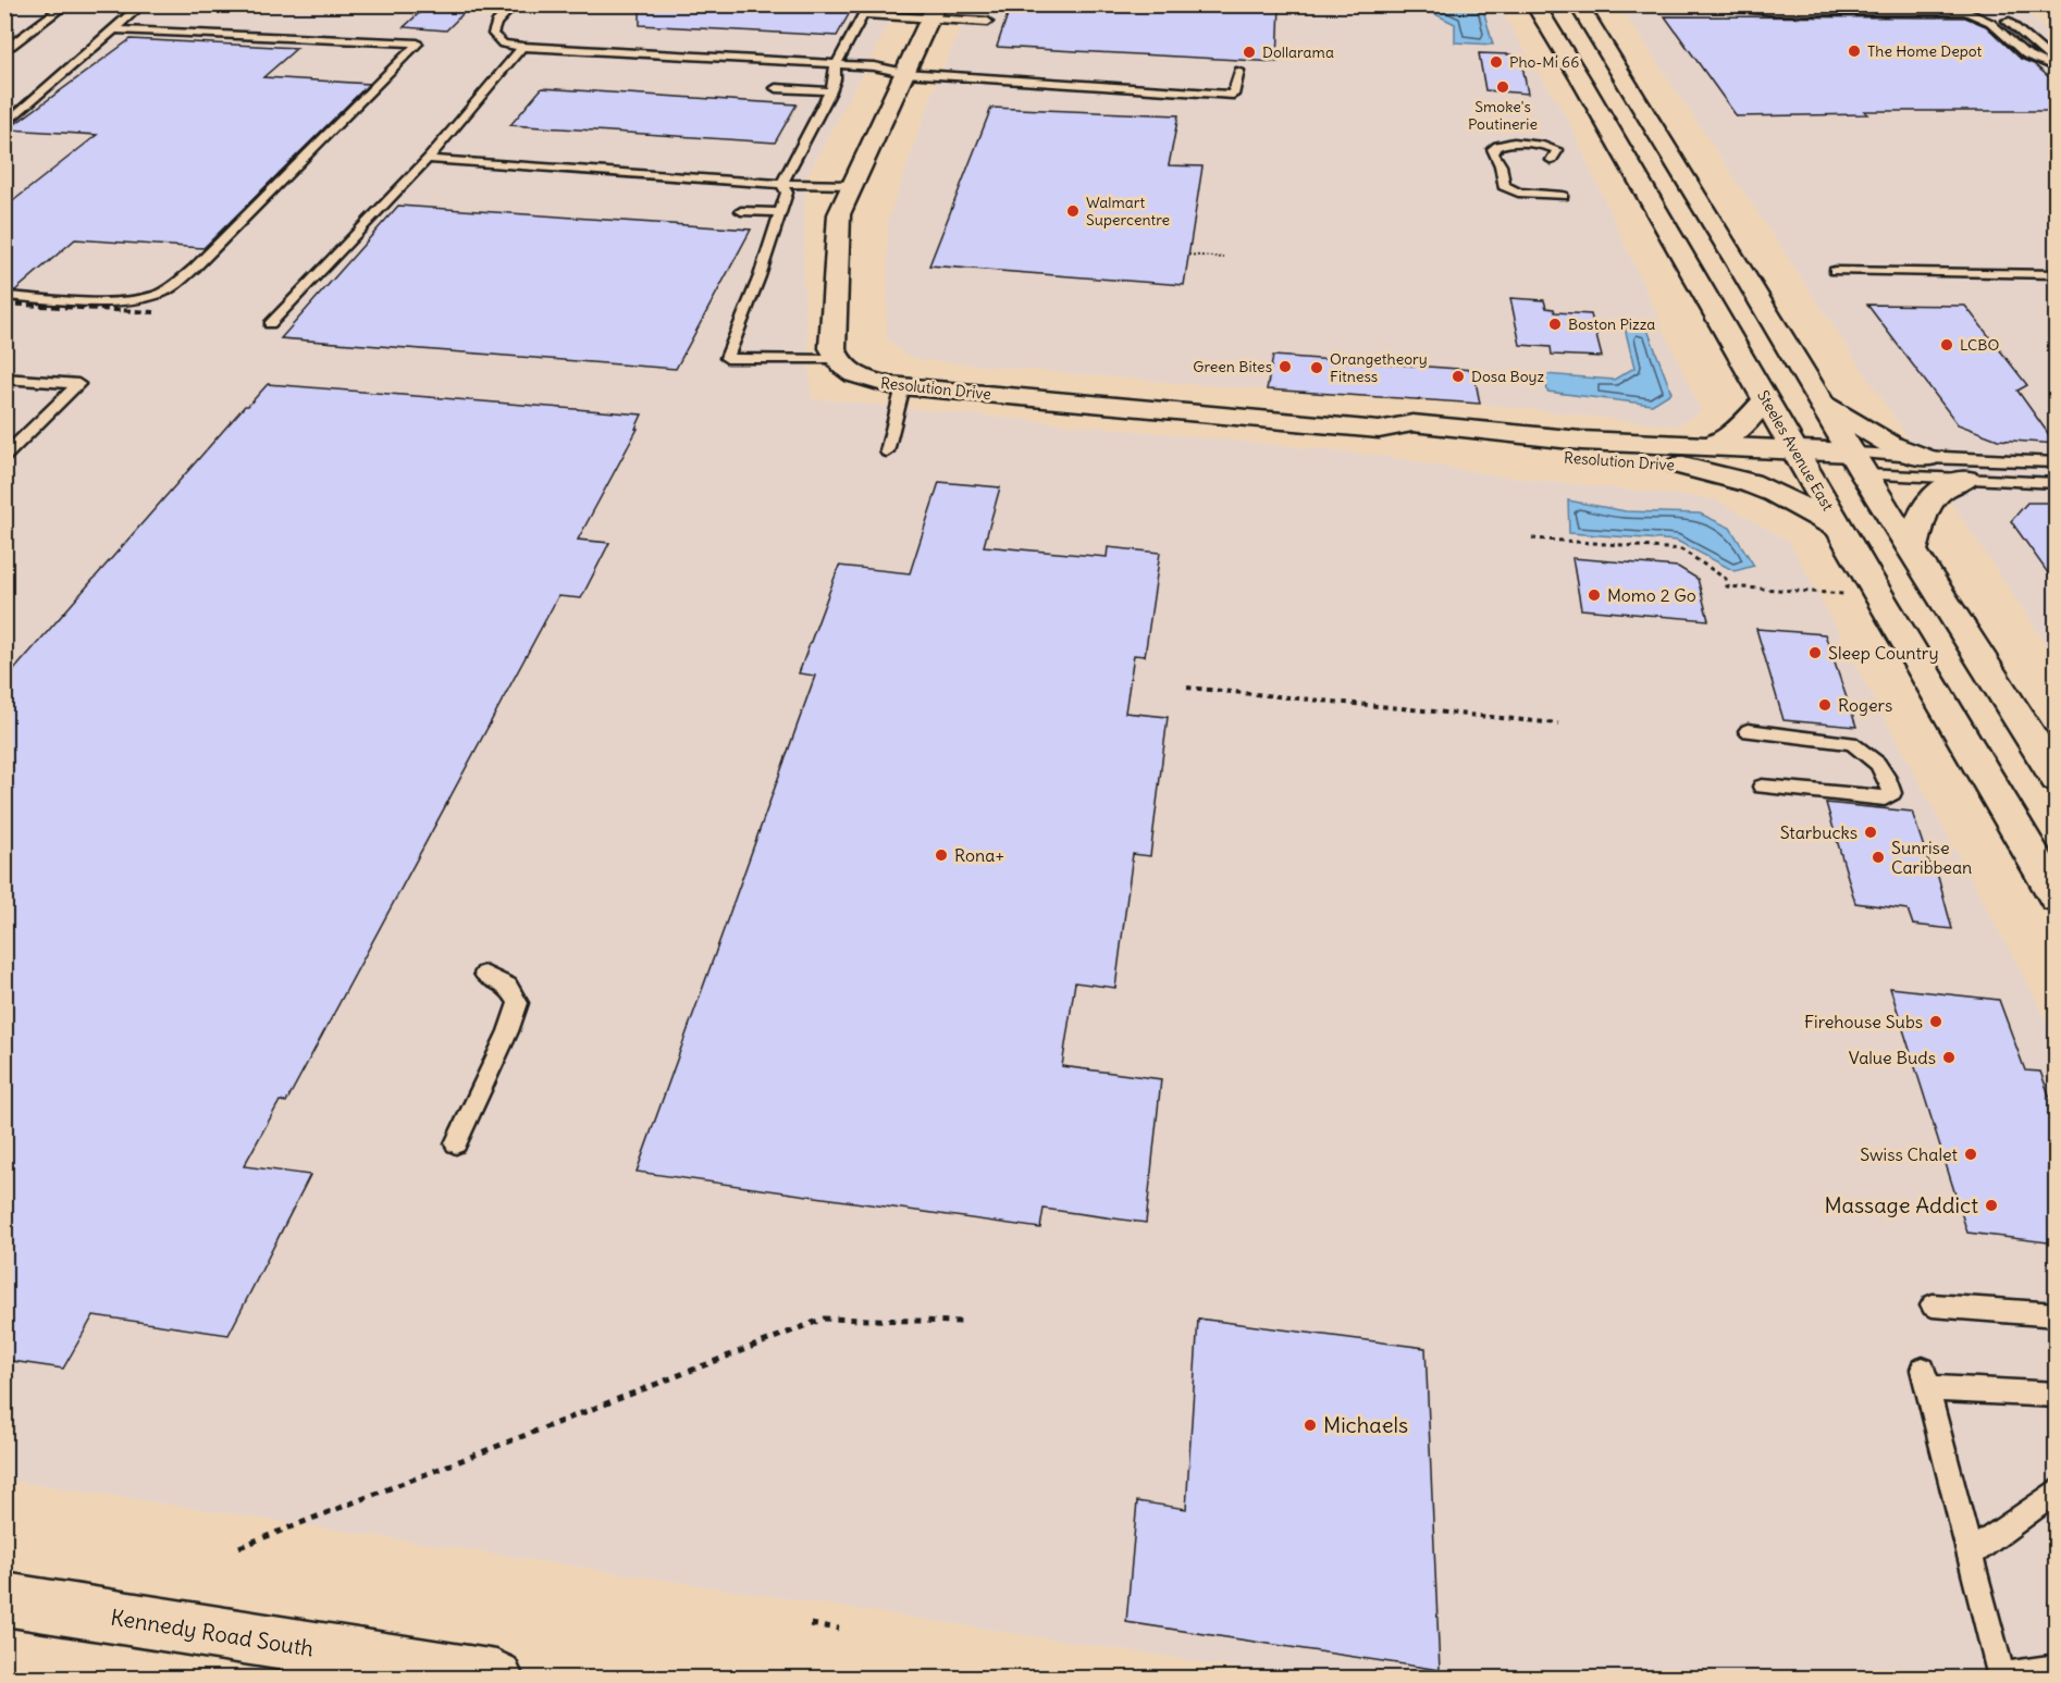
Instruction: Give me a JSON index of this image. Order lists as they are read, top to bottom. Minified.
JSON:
{"streets":{"main road":["Resolution Drive","Steeles Avenue East","Kennedy Road South"]},"crossings":[["Resolution Drive","Steeles Avenue East"]],"places":["The Home Depot","Dollarama","Pho-Mi 66","Smoke's Poutinerie","Walmart Supercentre","Boston Pizza","LCBO","Green Bites","Orangetheory Fitness","Dosa Boyz","Momo 2 Go","Sleep Country","Rogers","Starbucks","Rona+","Sunrise Caribbean","Firehouse Subs","Value Buds","Swiss Chalet","Massage Addict","Michaels"]}
